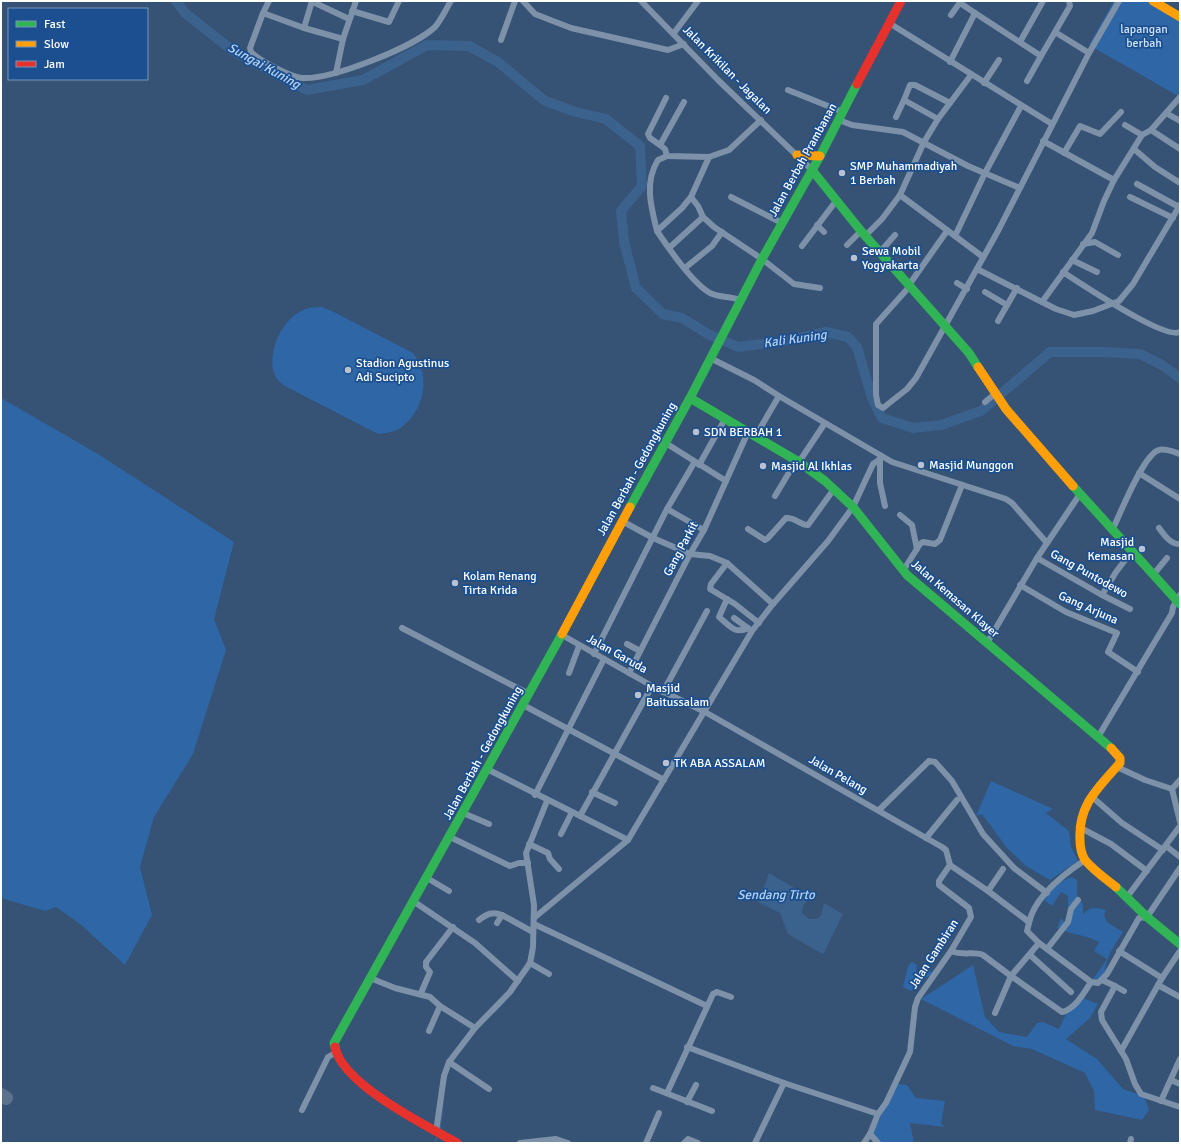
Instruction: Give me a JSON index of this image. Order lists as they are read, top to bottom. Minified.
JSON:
{"streets":{"main road":["Jalan Berbah Prambanan","Jalan Berbah - Gedongkuning","Jalan Kemasan Klayer"],"street":["Jalan Krikilan - Jagalan","Gang Parkit","Gang Puntodewo","Gang Arjuna","Jalan Garuda","Jalan Pelang","Jalan Gambiran"]},"crossings":[["Jalan Krikilan - Jagalan","Jalan Berbah Prambanan"],["Jalan Berbah Prambanan","Jalan Berbah - Gedongkuning"],["Jalan Berbah - Gedongkuning","Jalan Kemasan Klayer"],["Jalan Berbah - Gedongkuning","Jalan Garuda"],["Gang Parkit","Jalan Kemasan Klayer"],["Gang Parkit","Jalan Garuda"],["Jalan Garuda","Jalan Pelang"],["Jalan Pelang","Jalan Gambiran"]],"water":["Sungai Kuning","Kali Kuning","Sendang Tirto"],"parks":["lapangan berbah"],"places":["SMP Muhammadiyah 1 Berbah","Sewa Mobil Yogyakarta","Stadion Agustinus Adi Sucipto","SDN BERBAH 1","Masjid Munggon","Masjid Al Ikhlas","Masjid Kemasan","Kolam Renang Tirta Krida","Masjid Baitussalam","TK ABA ASSALAM"],"legend":["Fast","Slow","Jam"]}
